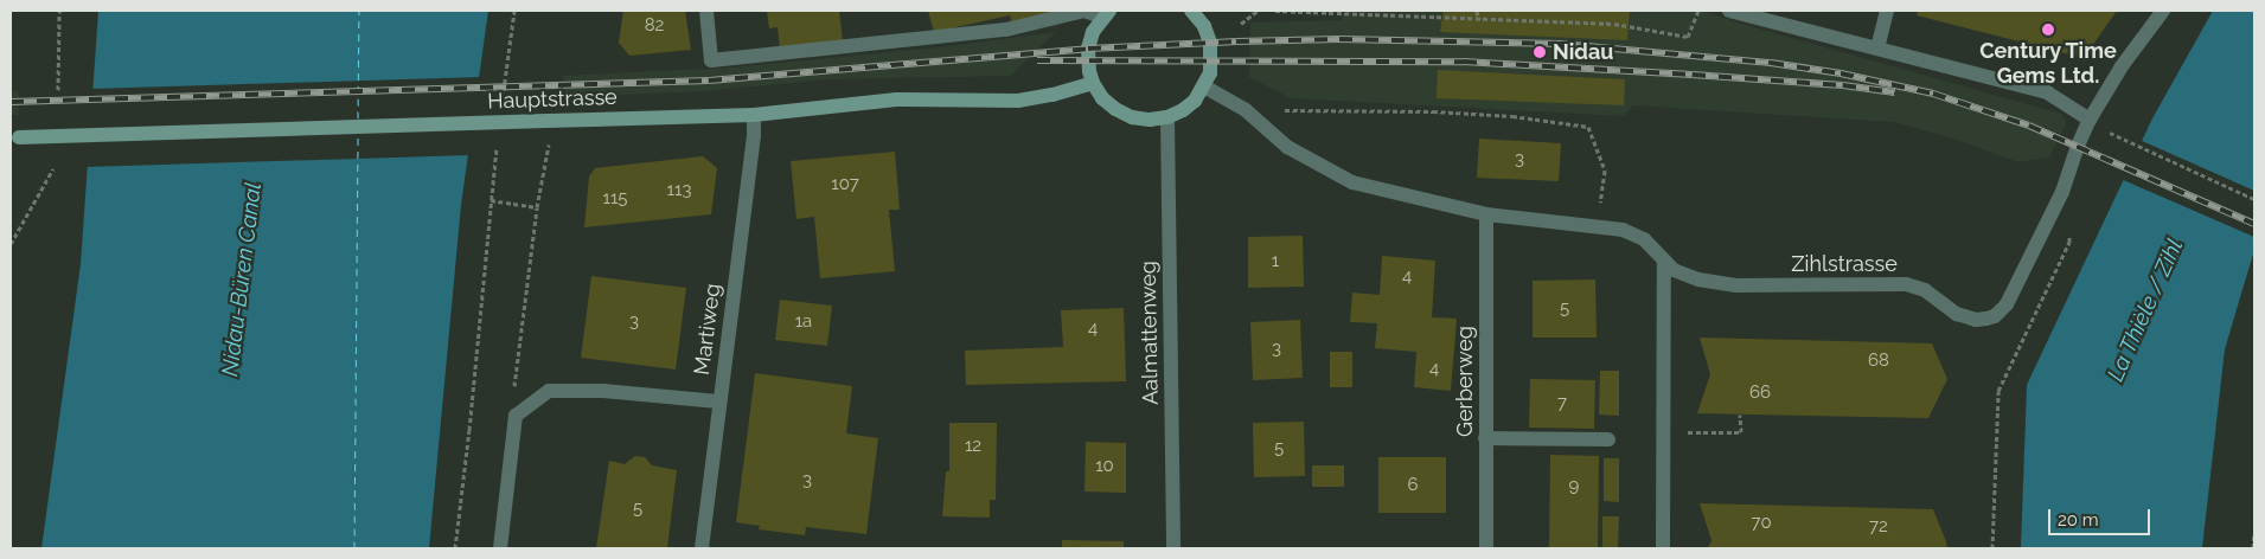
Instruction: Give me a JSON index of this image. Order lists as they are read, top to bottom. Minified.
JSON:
{"streets":{"main road":["Hauptstrasse"],"street":["Zihlstrasse","Martiweg","Aalmattenweg","Gerberweg"]},"crossings":[["Hauptstrasse","Martiweg"]],"water":["Nidau-Büren Canal","La Thièle / Zihl"],"places":["Century Time Gems Ltd.","Nidau"],"house_numbers":["82","3","107","113","115","1","4","5","3","1a","4","3","68","4","66","7","12","5","10","3","6","9","5","70","72"],"scale_bar":"20 m"}
